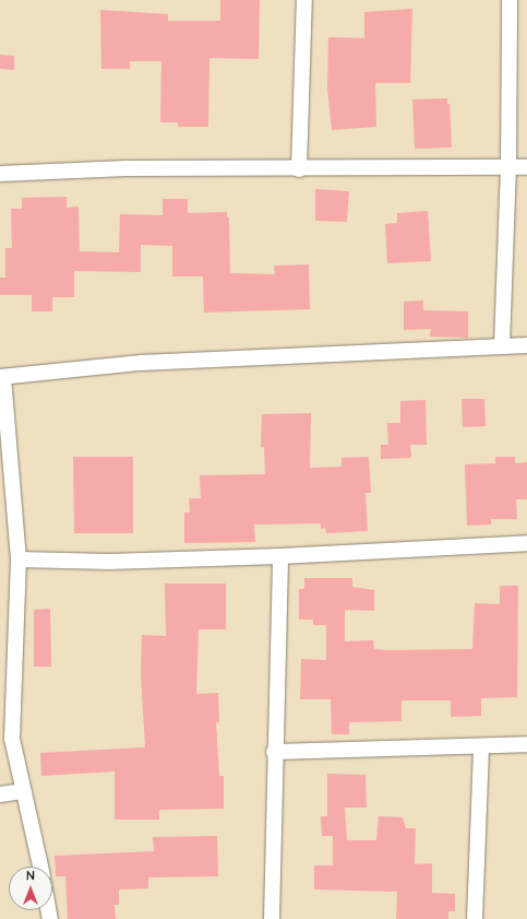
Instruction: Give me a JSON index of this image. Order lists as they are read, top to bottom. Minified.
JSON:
{"north":"top"}
